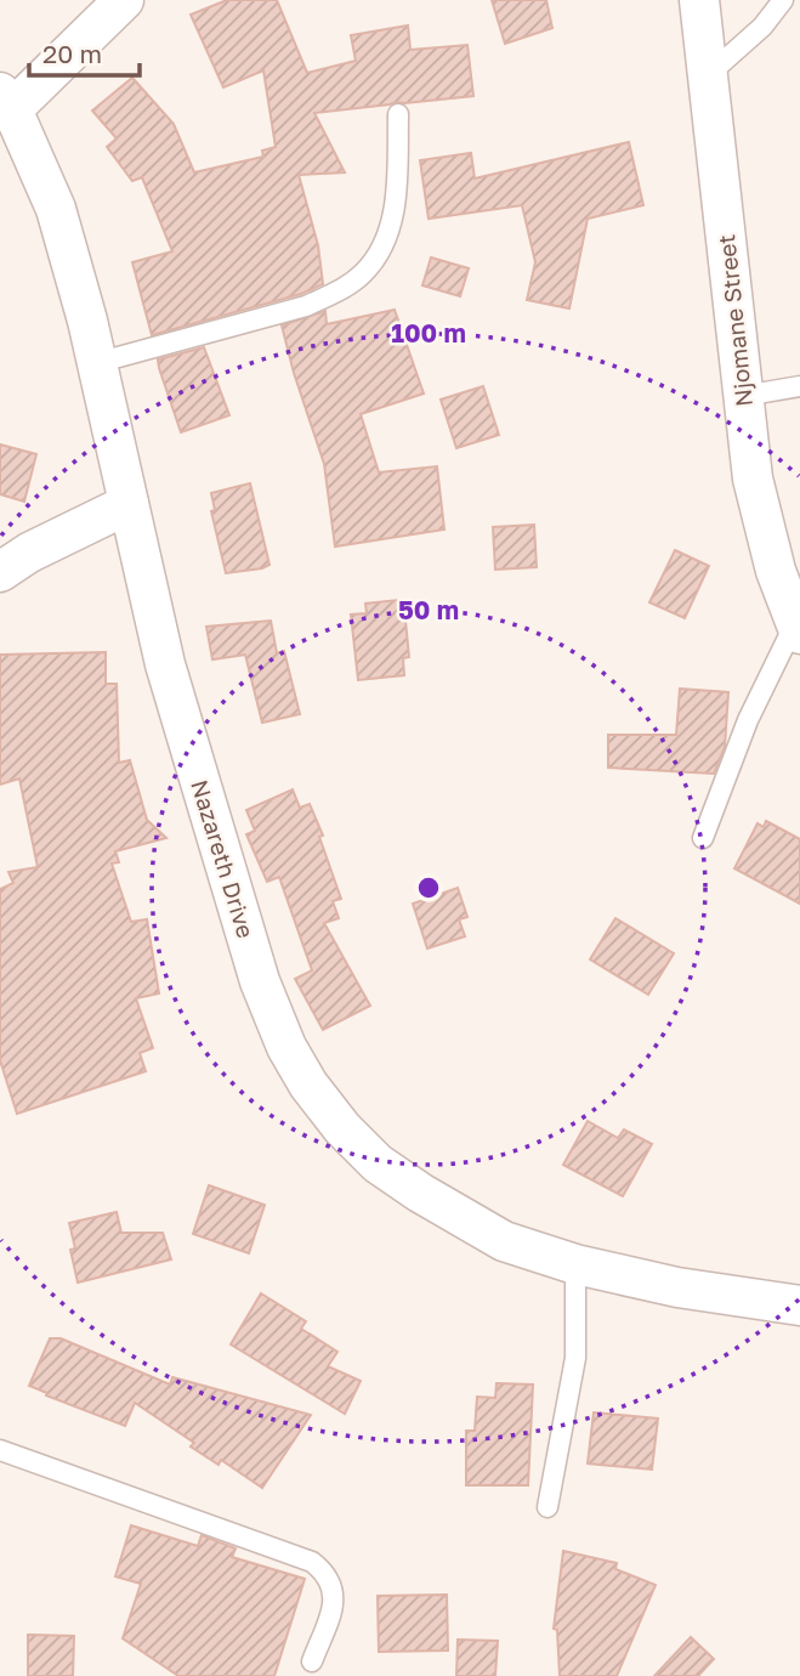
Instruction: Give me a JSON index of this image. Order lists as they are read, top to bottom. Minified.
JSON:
{"streets":{"street":["Njomane Street","Nazareth Drive"]},"scale_bar":"20 m","rings":["100 m","50 m"]}
